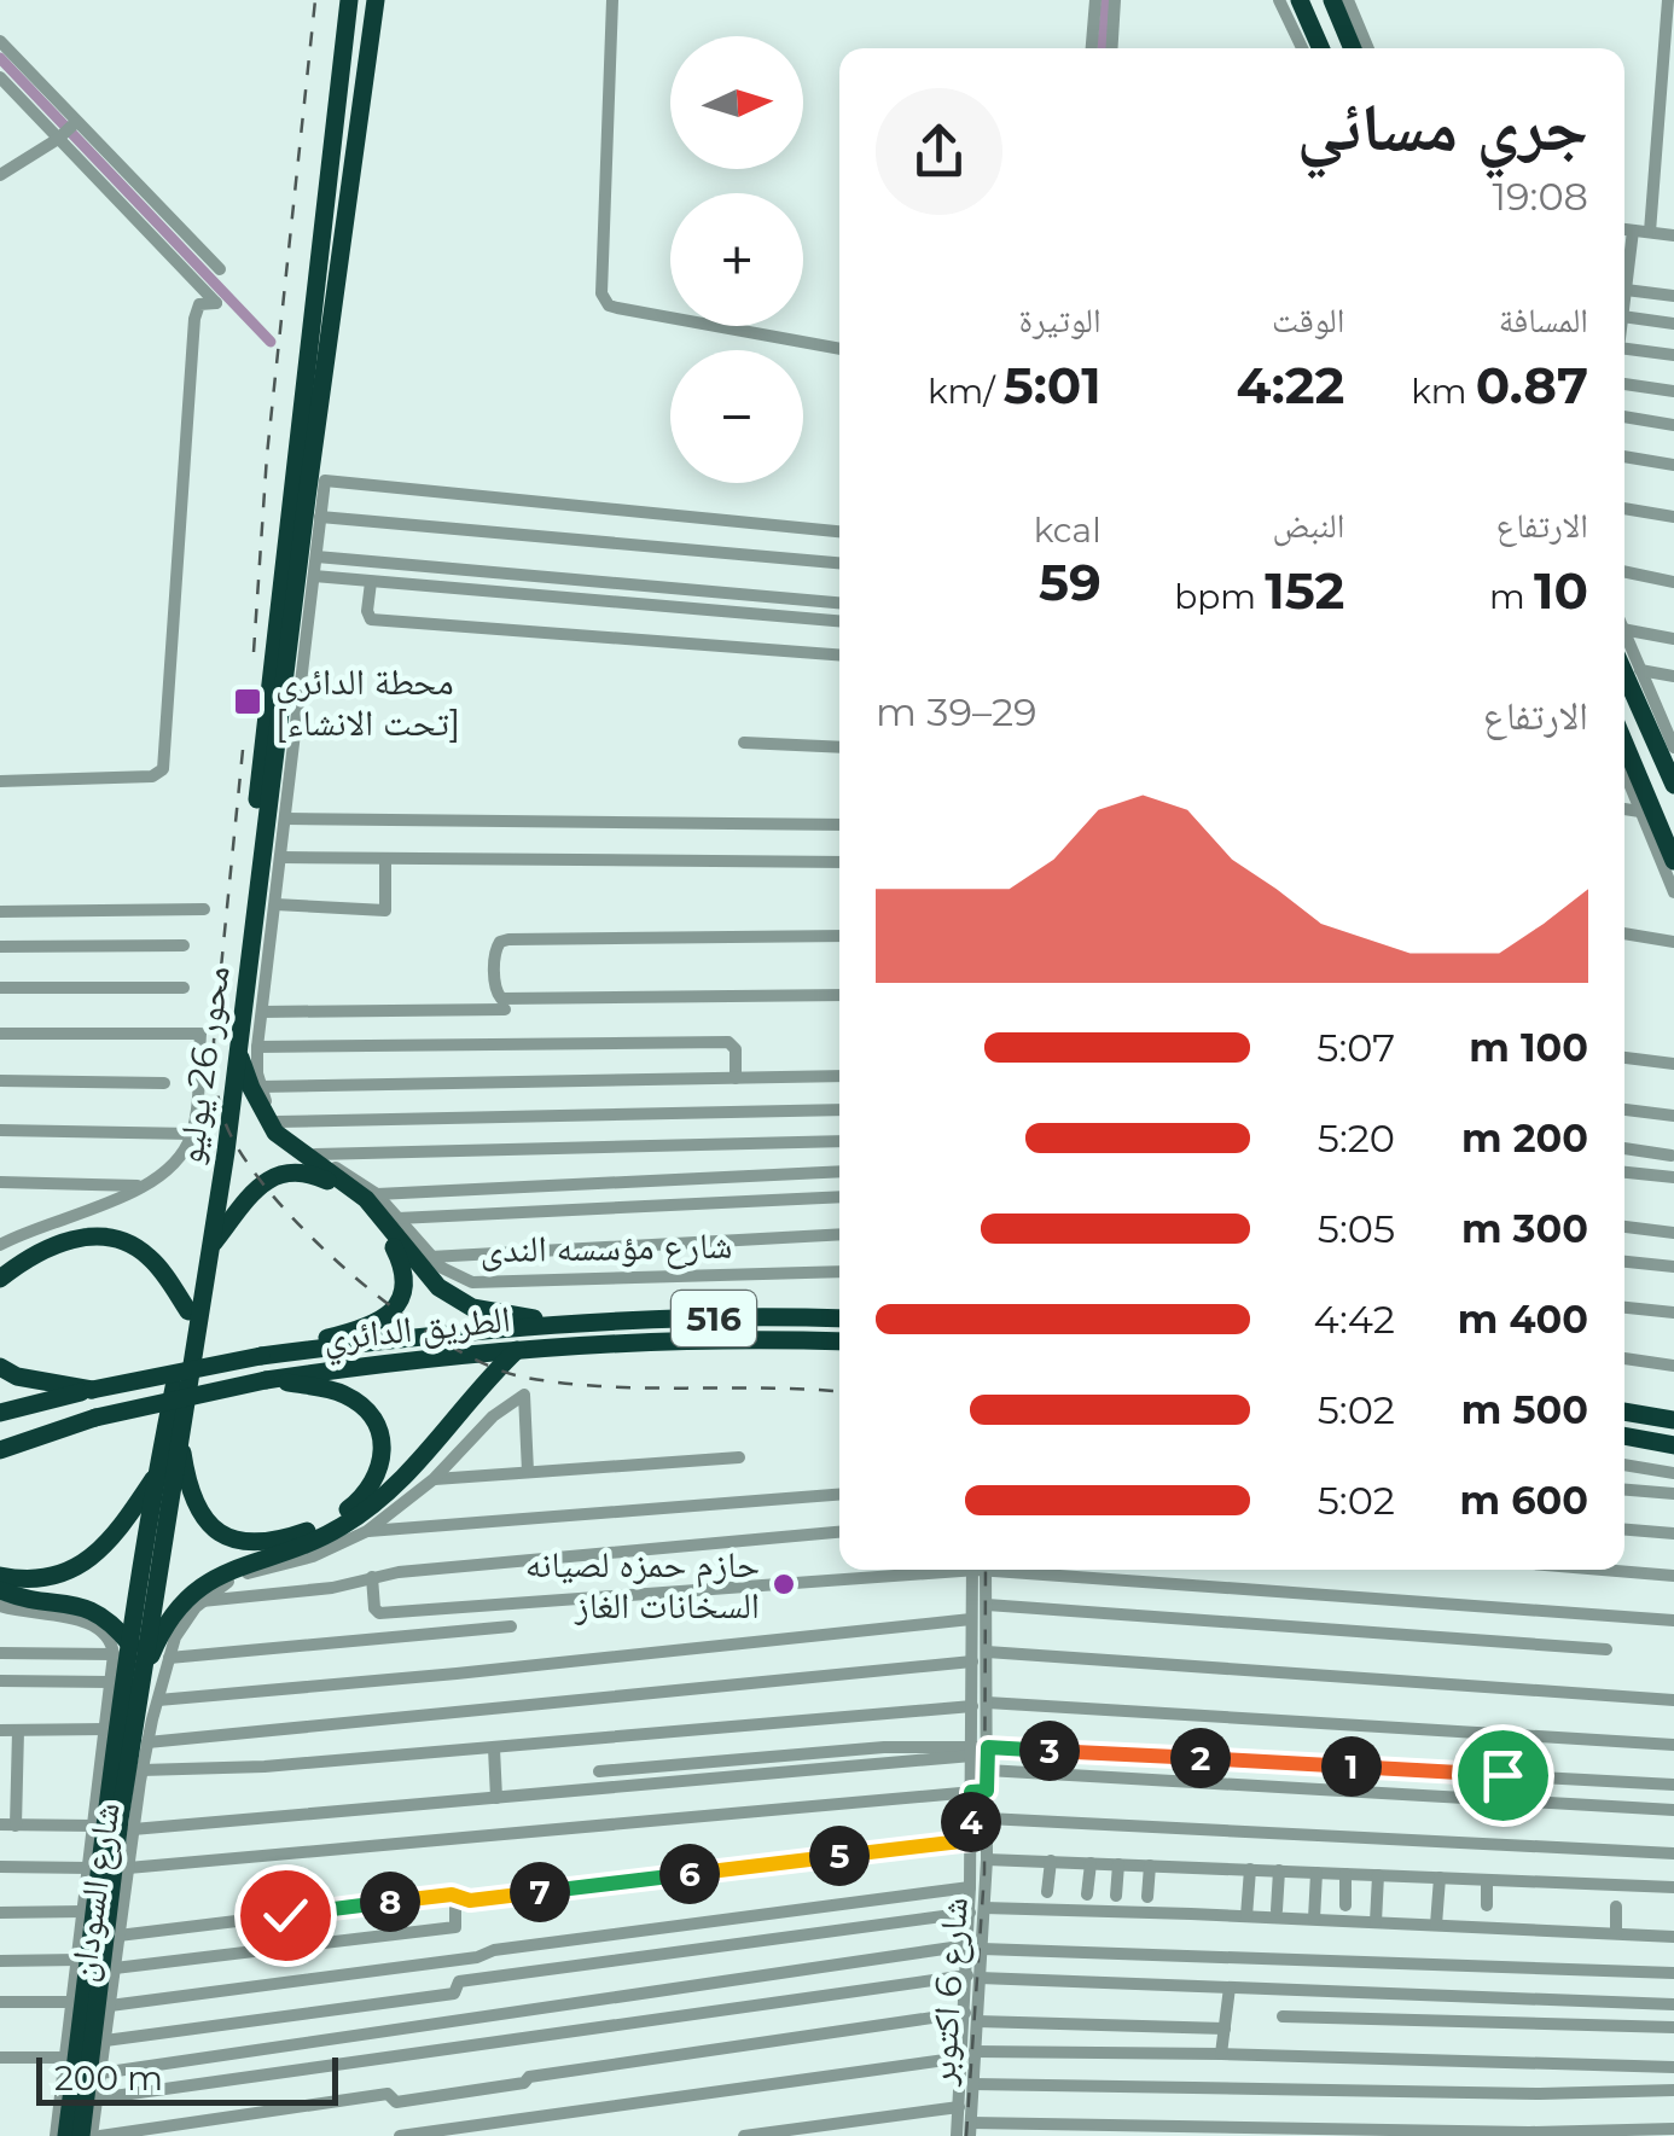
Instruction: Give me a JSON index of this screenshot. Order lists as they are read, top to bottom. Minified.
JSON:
{"streets":{"highway":["محور 26 يوليو","516","الطريق الدائري"],"street":["شارع مؤسسه الندى","شارع السودان","شارع 6 اكتوبر"]},"crossings":[["محور 26 يوليو","شارع مؤسسه الندى"],["516","الطريق الدائري"]],"places":{"transit":["محطة الدائري [تحت الانشاء]"],"other":["حازم حمزه لصيانه السخانات الغاز"]},"scale_bar":"200 m","north":"right","page":{"map_buttons":["+","−"],"heading":["جري مسائي","19:08"],"stats":[["المسافة","0.87 km"],["الوقت","4:22"],["الوتيرة","5:01 /km"],["الارتفاع","10 m"],["النبض","152 bpm"],["kcal","59"]],"chart":["الارتفاع","29–39 m"],"list":[{"name":"100 m","note":"5:07"},{"name":"200 m","note":"5:20"},{"name":"300 m","note":"5:05"},{"name":"400 m","note":"4:42"},{"name":"500 m","note":"5:02"},{"name":"600 m","note":"5:02"}],"pins":["3","2","1","4","5","6","7","8"],"scale":"200 m"}}
